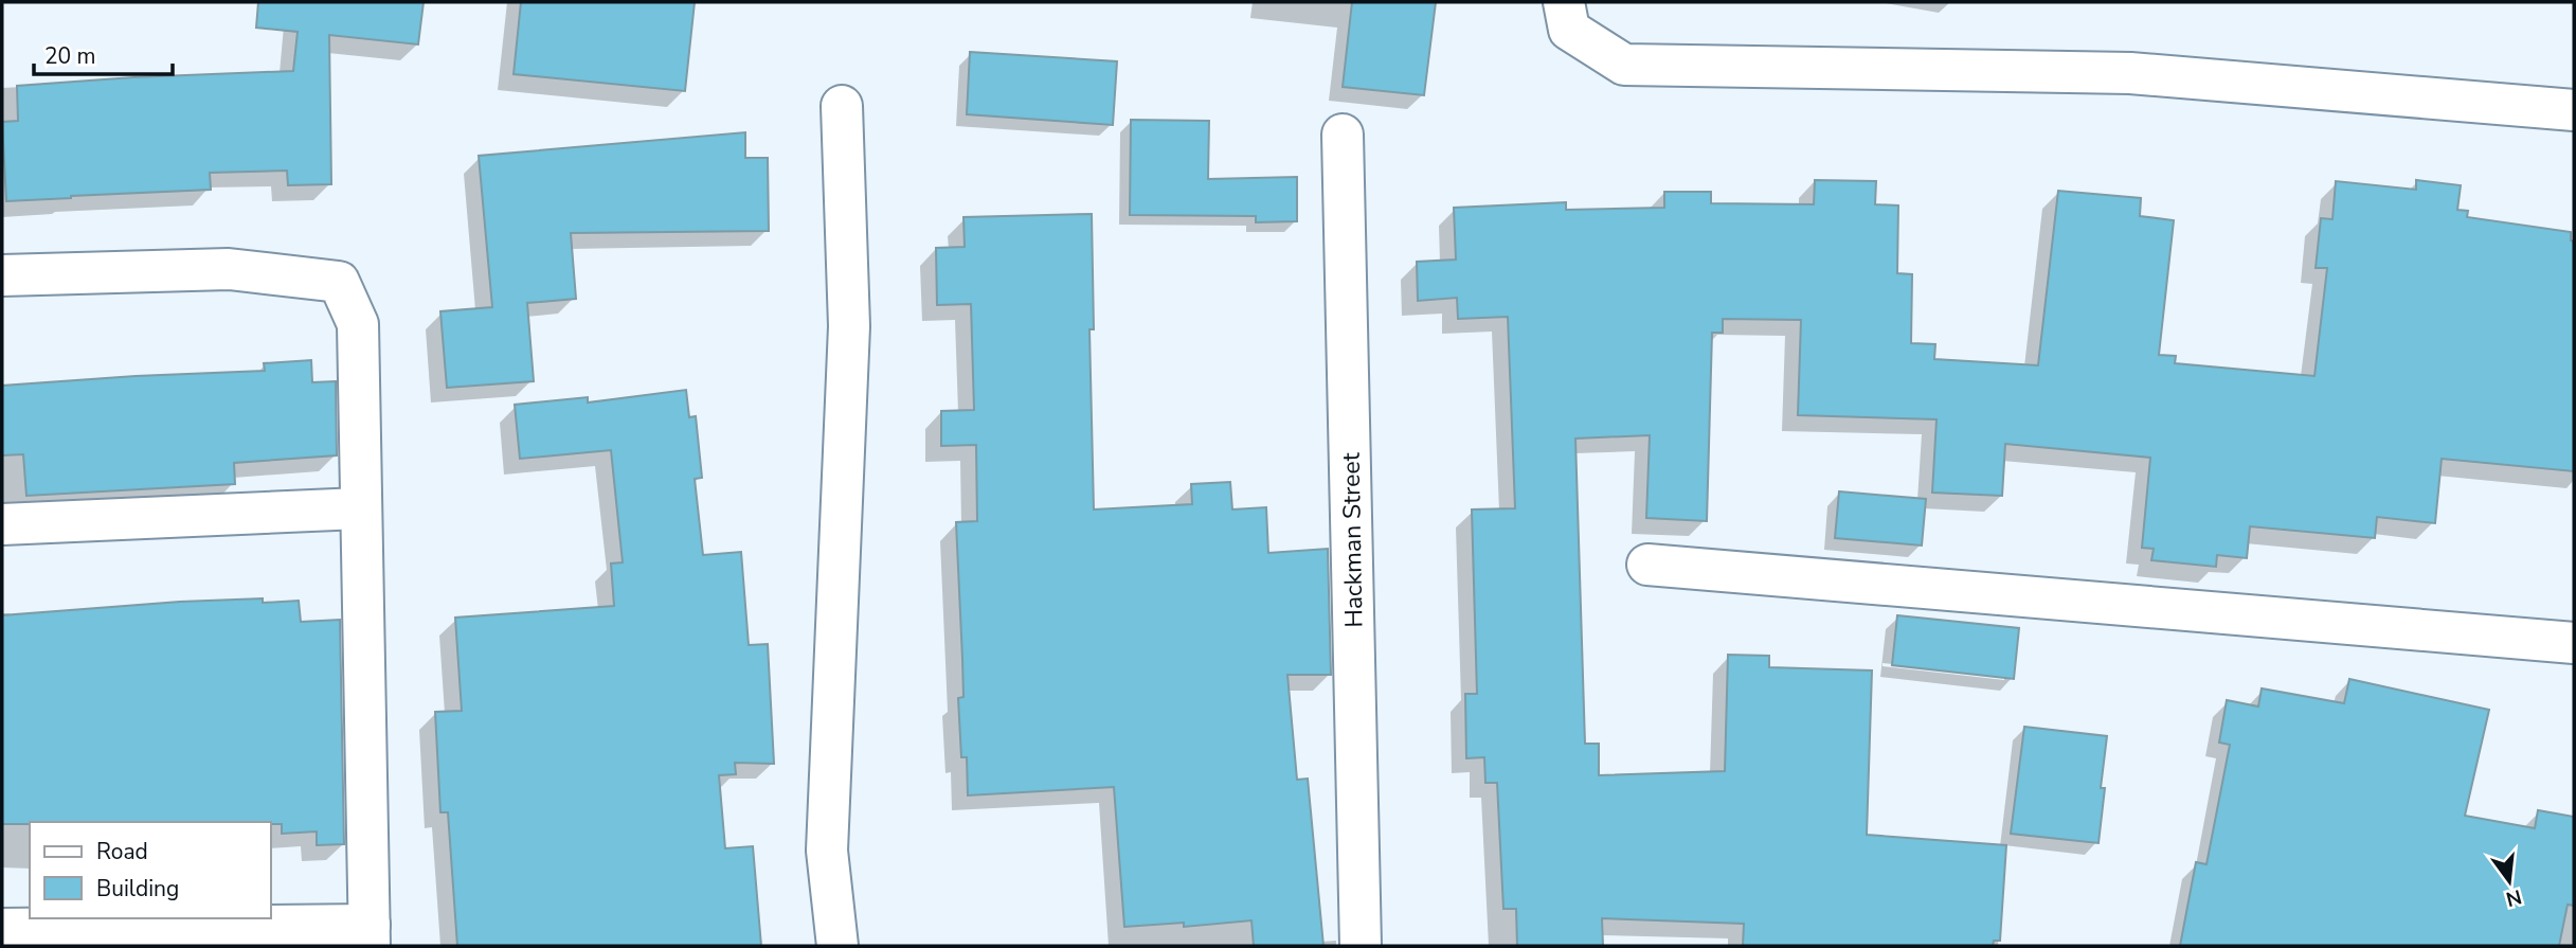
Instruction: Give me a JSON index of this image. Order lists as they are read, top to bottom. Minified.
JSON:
{"streets":{"street":["Hackman Street"]},"legend":["Road","Building"],"scale_bar":"20 m","north":"bottom"}
